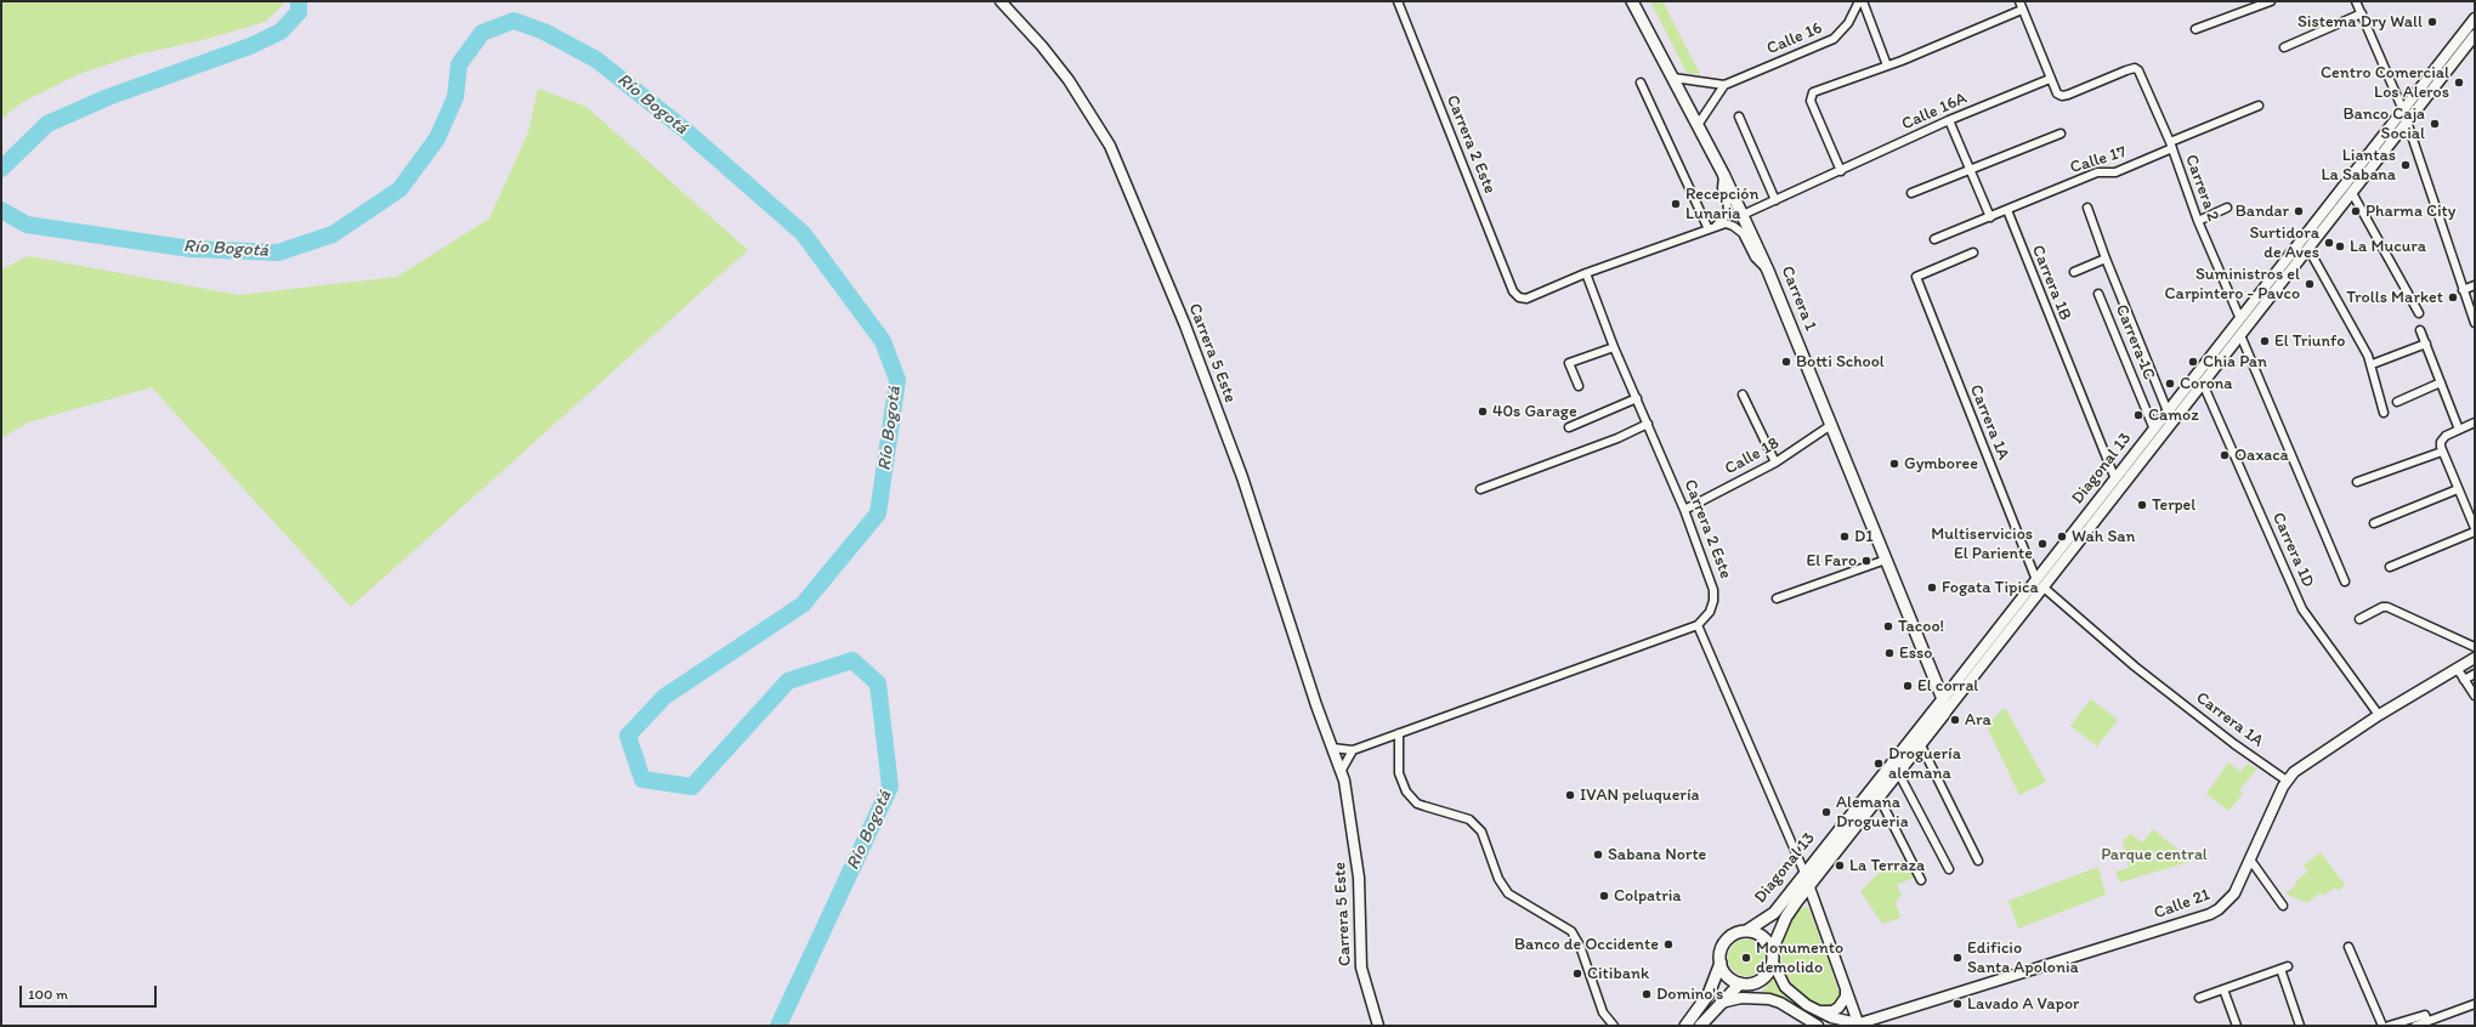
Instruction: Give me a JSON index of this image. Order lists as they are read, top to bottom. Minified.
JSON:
{"streets":{"main road":["Carrera 1","Diagonal 13"],"street":["Calle 16","Calle 16A","Carrera 2 Este","Calle 17","Carrera 2","Carrera 1B","Carrera 1C","Carrera 5 Este","Carrera 1A","Calle 18","Carrera 1D","Calle 21"]},"crossings":[["Calle 16A","Carrera 2"],["Calle 16A","Carrera 1"],["Carrera 2 Este","Calle 18"],["Calle 17","Carrera 2"],["Calle 17","Carrera 1B"],["Carrera 2","Diagonal 13"],["Carrera 1B","Diagonal 13"],["Carrera 1","Calle 18"],["Carrera 1","Diagonal 13"],["Carrera 1C","Diagonal 13"],["Carrera 1A","Diagonal 13"],["Carrera 1A","Calle 21"],["Diagonal 13","Carrera 1D"],["Carrera 1D","Calle 21"]],"water":["Río Bogotá"],"parks":["Parque central"],"places":["Sistema Dry Wall","Centro Comercial Los Aleros","Banco Caja Social","Liantas La Sabana","Recepción Lunaria","Bandar","Pharma City","Surtidora de Aves","La Mucura","Suministros el Carpintero - Pavco","Trolls Market","El Triunfo","Botti School","Chia Pan","Corona","40s Garage","Camoz","Oaxaca","Gymboree","Terpel","D1","Wah San","Multiservicios El Pariente","El Faro","Fogata Tipica","Tacoo!","Esso","El corral","Ara","Droguería alemana","IVAN peluquería","Alemana Drogueria","Sabana Norte","La Terraza","Colpatria","Banco de Occidente","Monumento demolido","Edificio Santa Apolonia","Citibank","Domino's","Lavado A Vapor"],"scale_bar":"100 m"}
